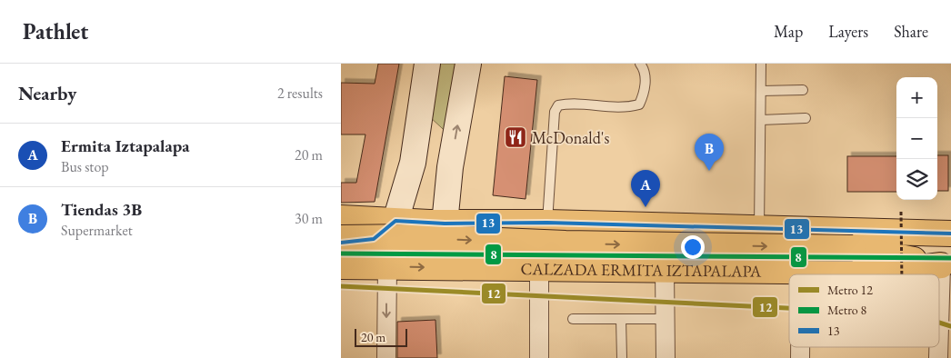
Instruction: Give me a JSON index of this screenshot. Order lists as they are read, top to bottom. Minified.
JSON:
{"streets":{"main road":["CALZADA ERMITA IZTAPALAPA"]},"places":{"restaurant":["McDonald's"]},"lines":["transit line 13","metro line 8","metro line 12"],"legend":["Metro 12","Metro 8","13"],"scale_bar":"20 m","page":{"header":"Pathlet","nav":["Map","Layers","Share"],"heading":["Nearby","2 results"],"map_buttons":["+","−"],"list":[{"mark":"A","name":"Ermita Iztapalapa","note":"Bus stop","value":"20 m"},{"mark":"B","name":"Tiendas 3B","note":"Supermarket","value":"30 m"}],"pins":["B","A"],"scale":"20 m"}}
